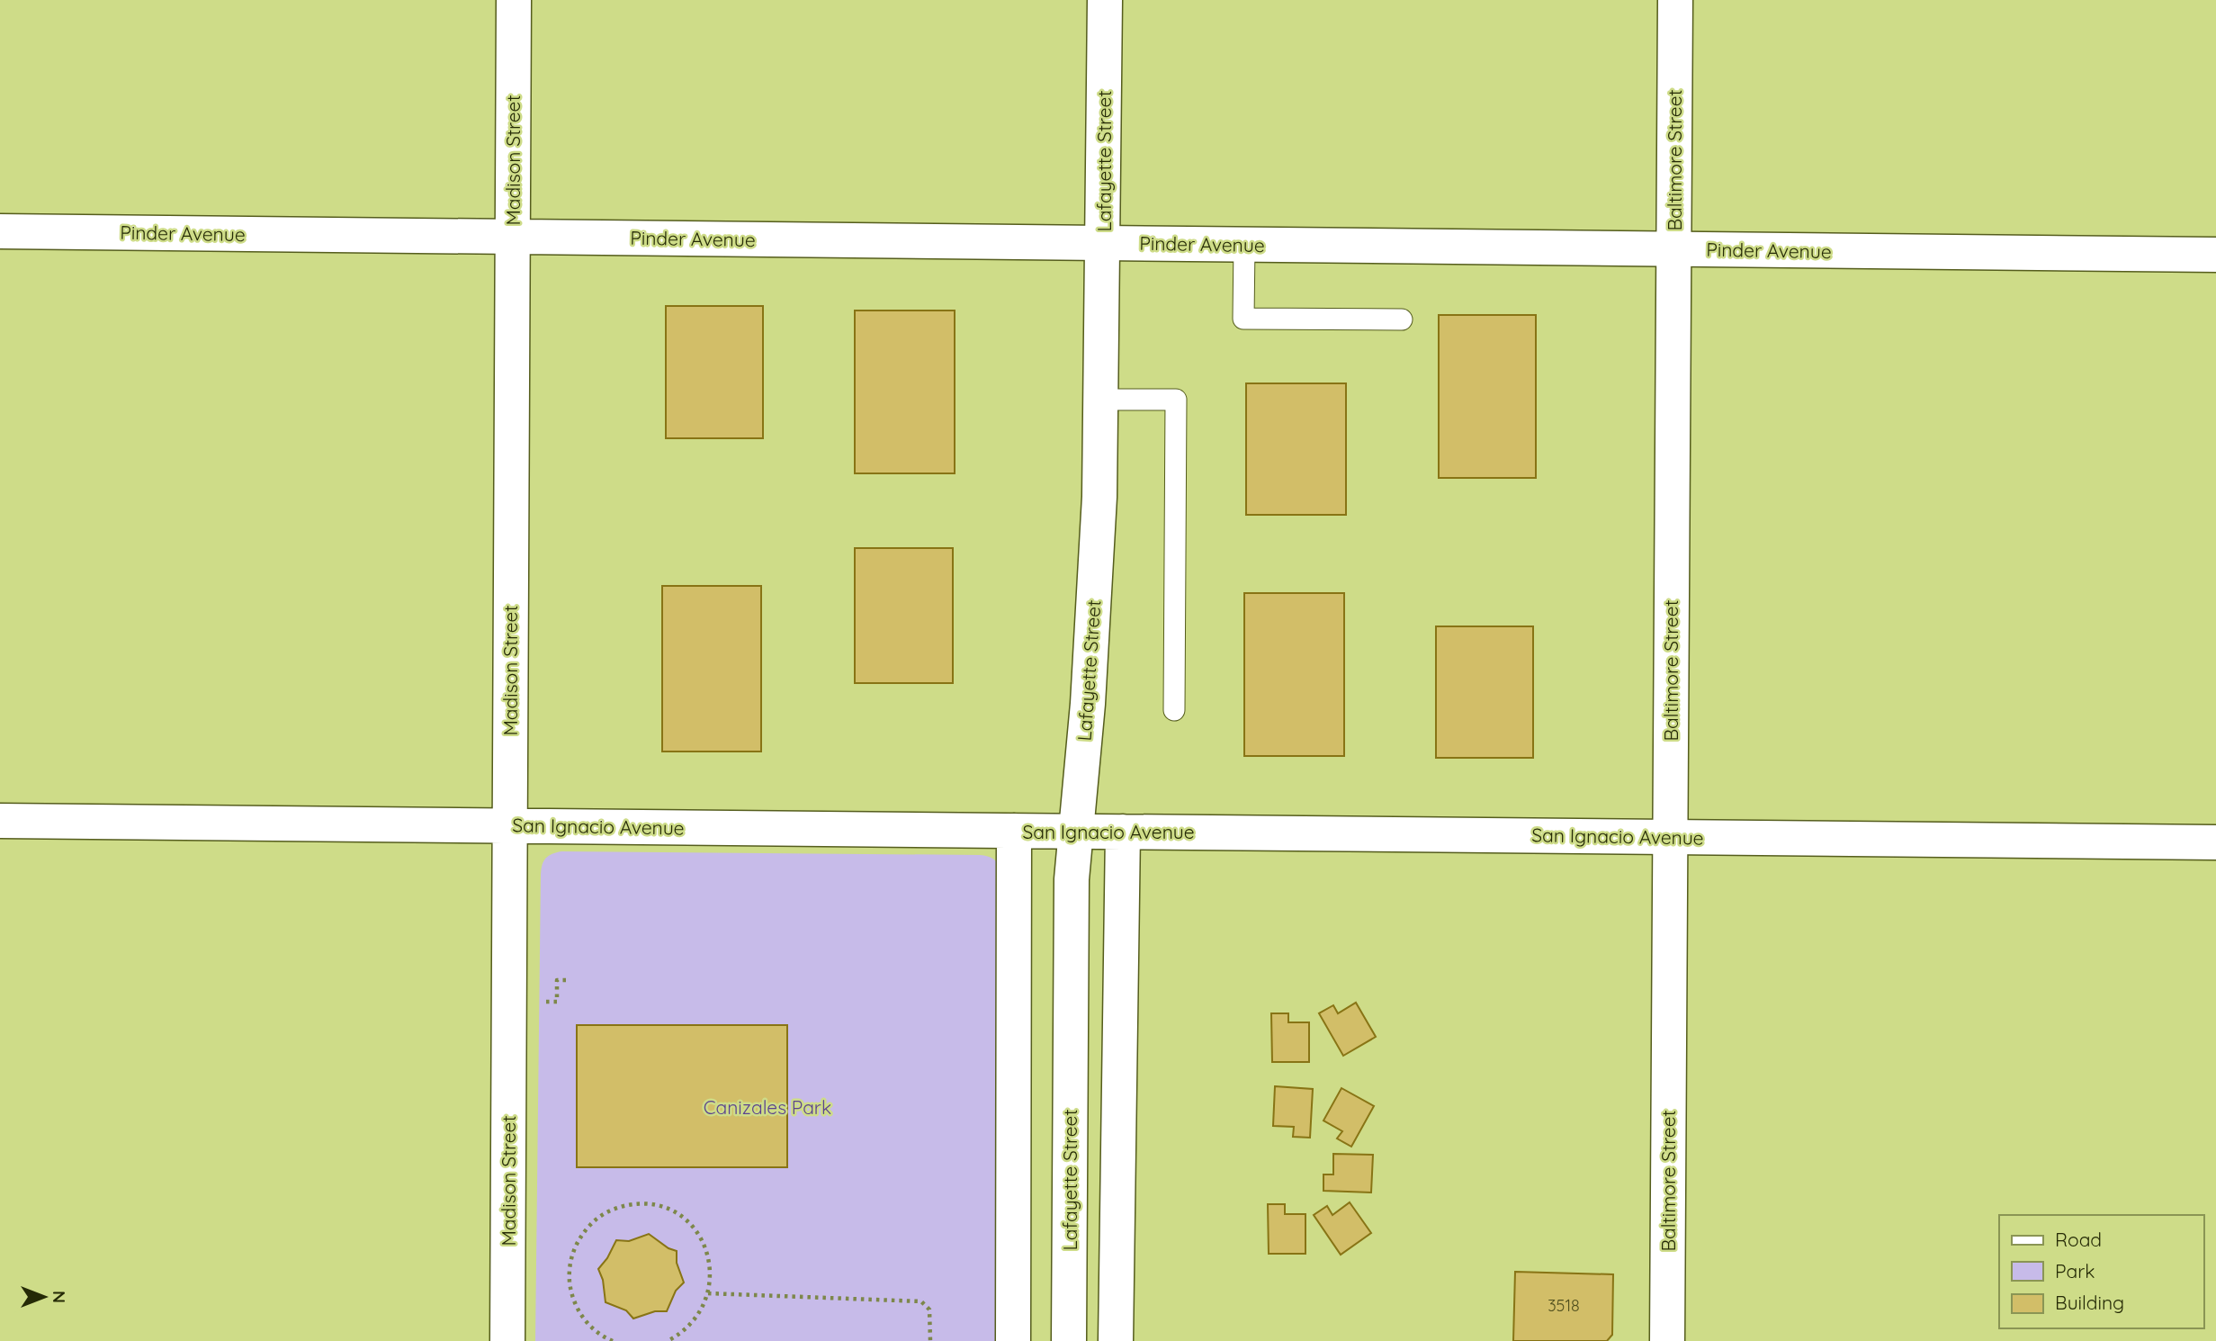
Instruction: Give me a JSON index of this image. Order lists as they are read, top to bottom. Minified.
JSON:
{"streets":{"street":["Madison Street","Baltimore Street","Lafayette Street","Pinder Avenue","San Ignacio Avenue"]},"crossings":[["Madison Street","Pinder Avenue"],["Madison Street","San Ignacio Avenue"],["Baltimore Street","Pinder Avenue"],["Baltimore Street","San Ignacio Avenue"],["Lafayette Street","Pinder Avenue"],["Lafayette Street","San Ignacio Avenue"]],"parks":["Canizales Park"],"house_numbers":["3518"],"legend":["Road","Park","Building"],"north":"right"}
